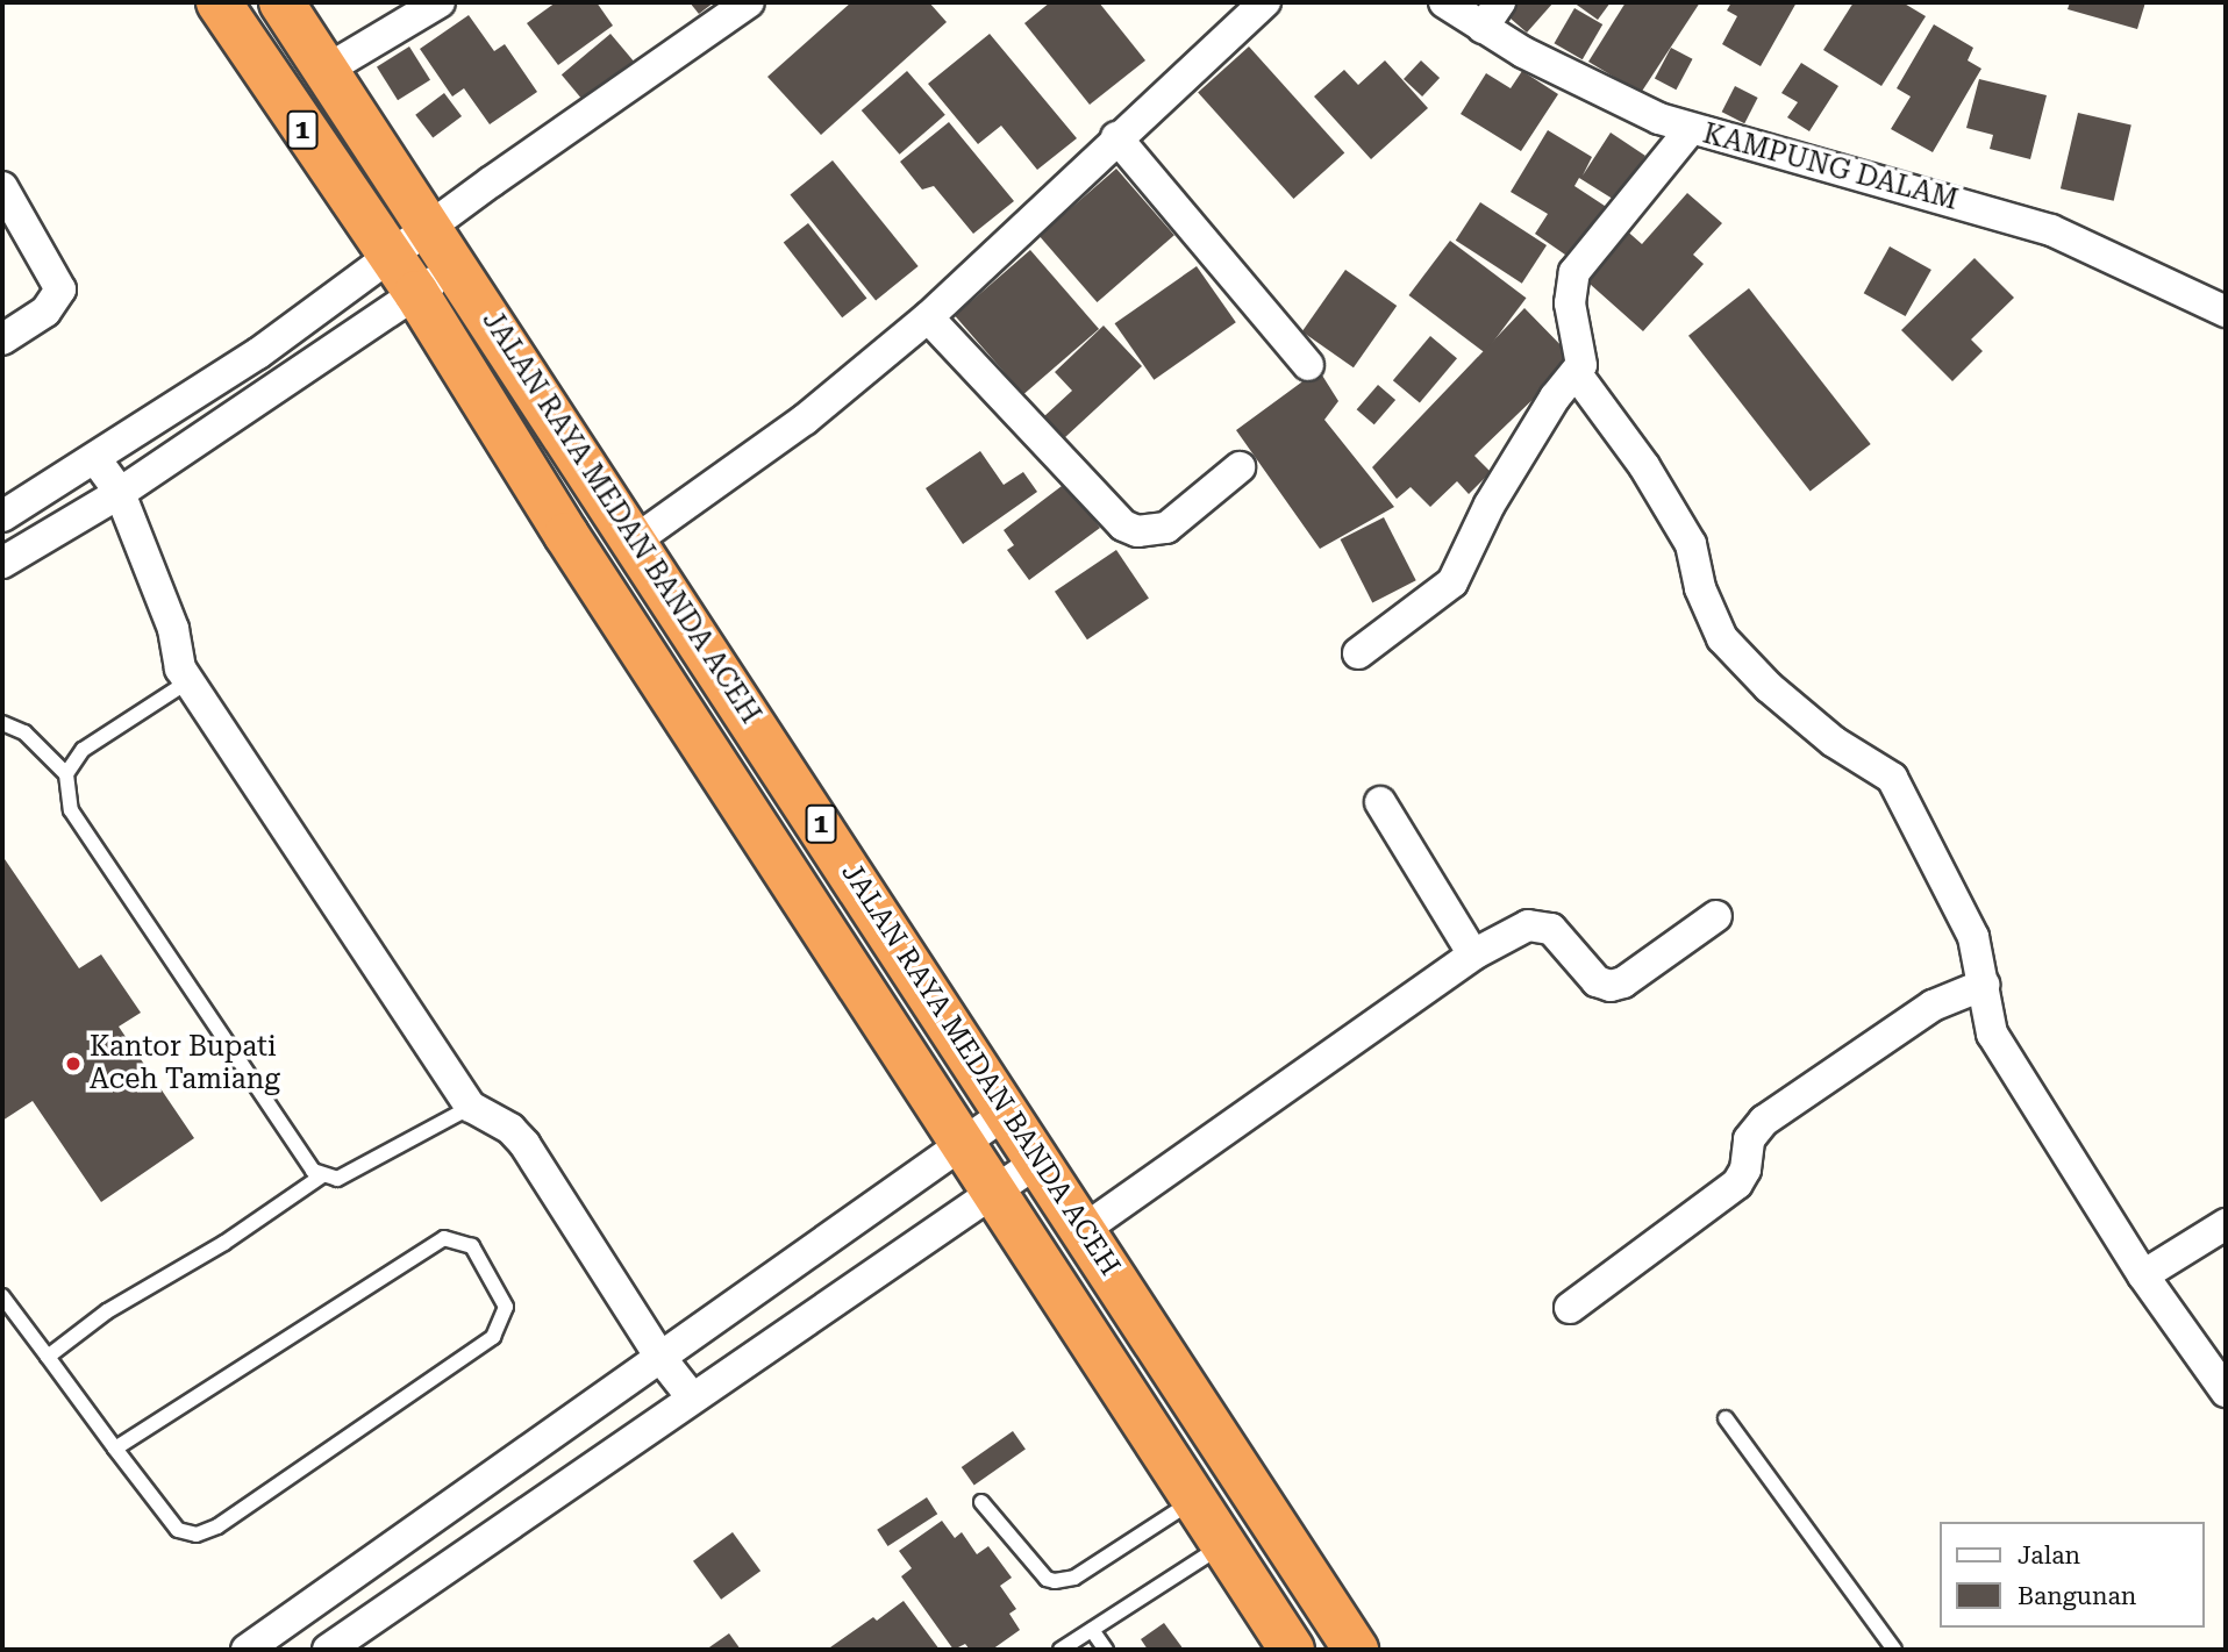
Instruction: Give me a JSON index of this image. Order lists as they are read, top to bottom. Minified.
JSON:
{"streets":{"highway":["1","JALAN RAYA MEDAN BANDA ACEH"],"street":["KAMPUNG DALAM"]},"places":["Kantor Bupati Aceh Tamiang"],"legend":["Jalan","Bangunan"]}
